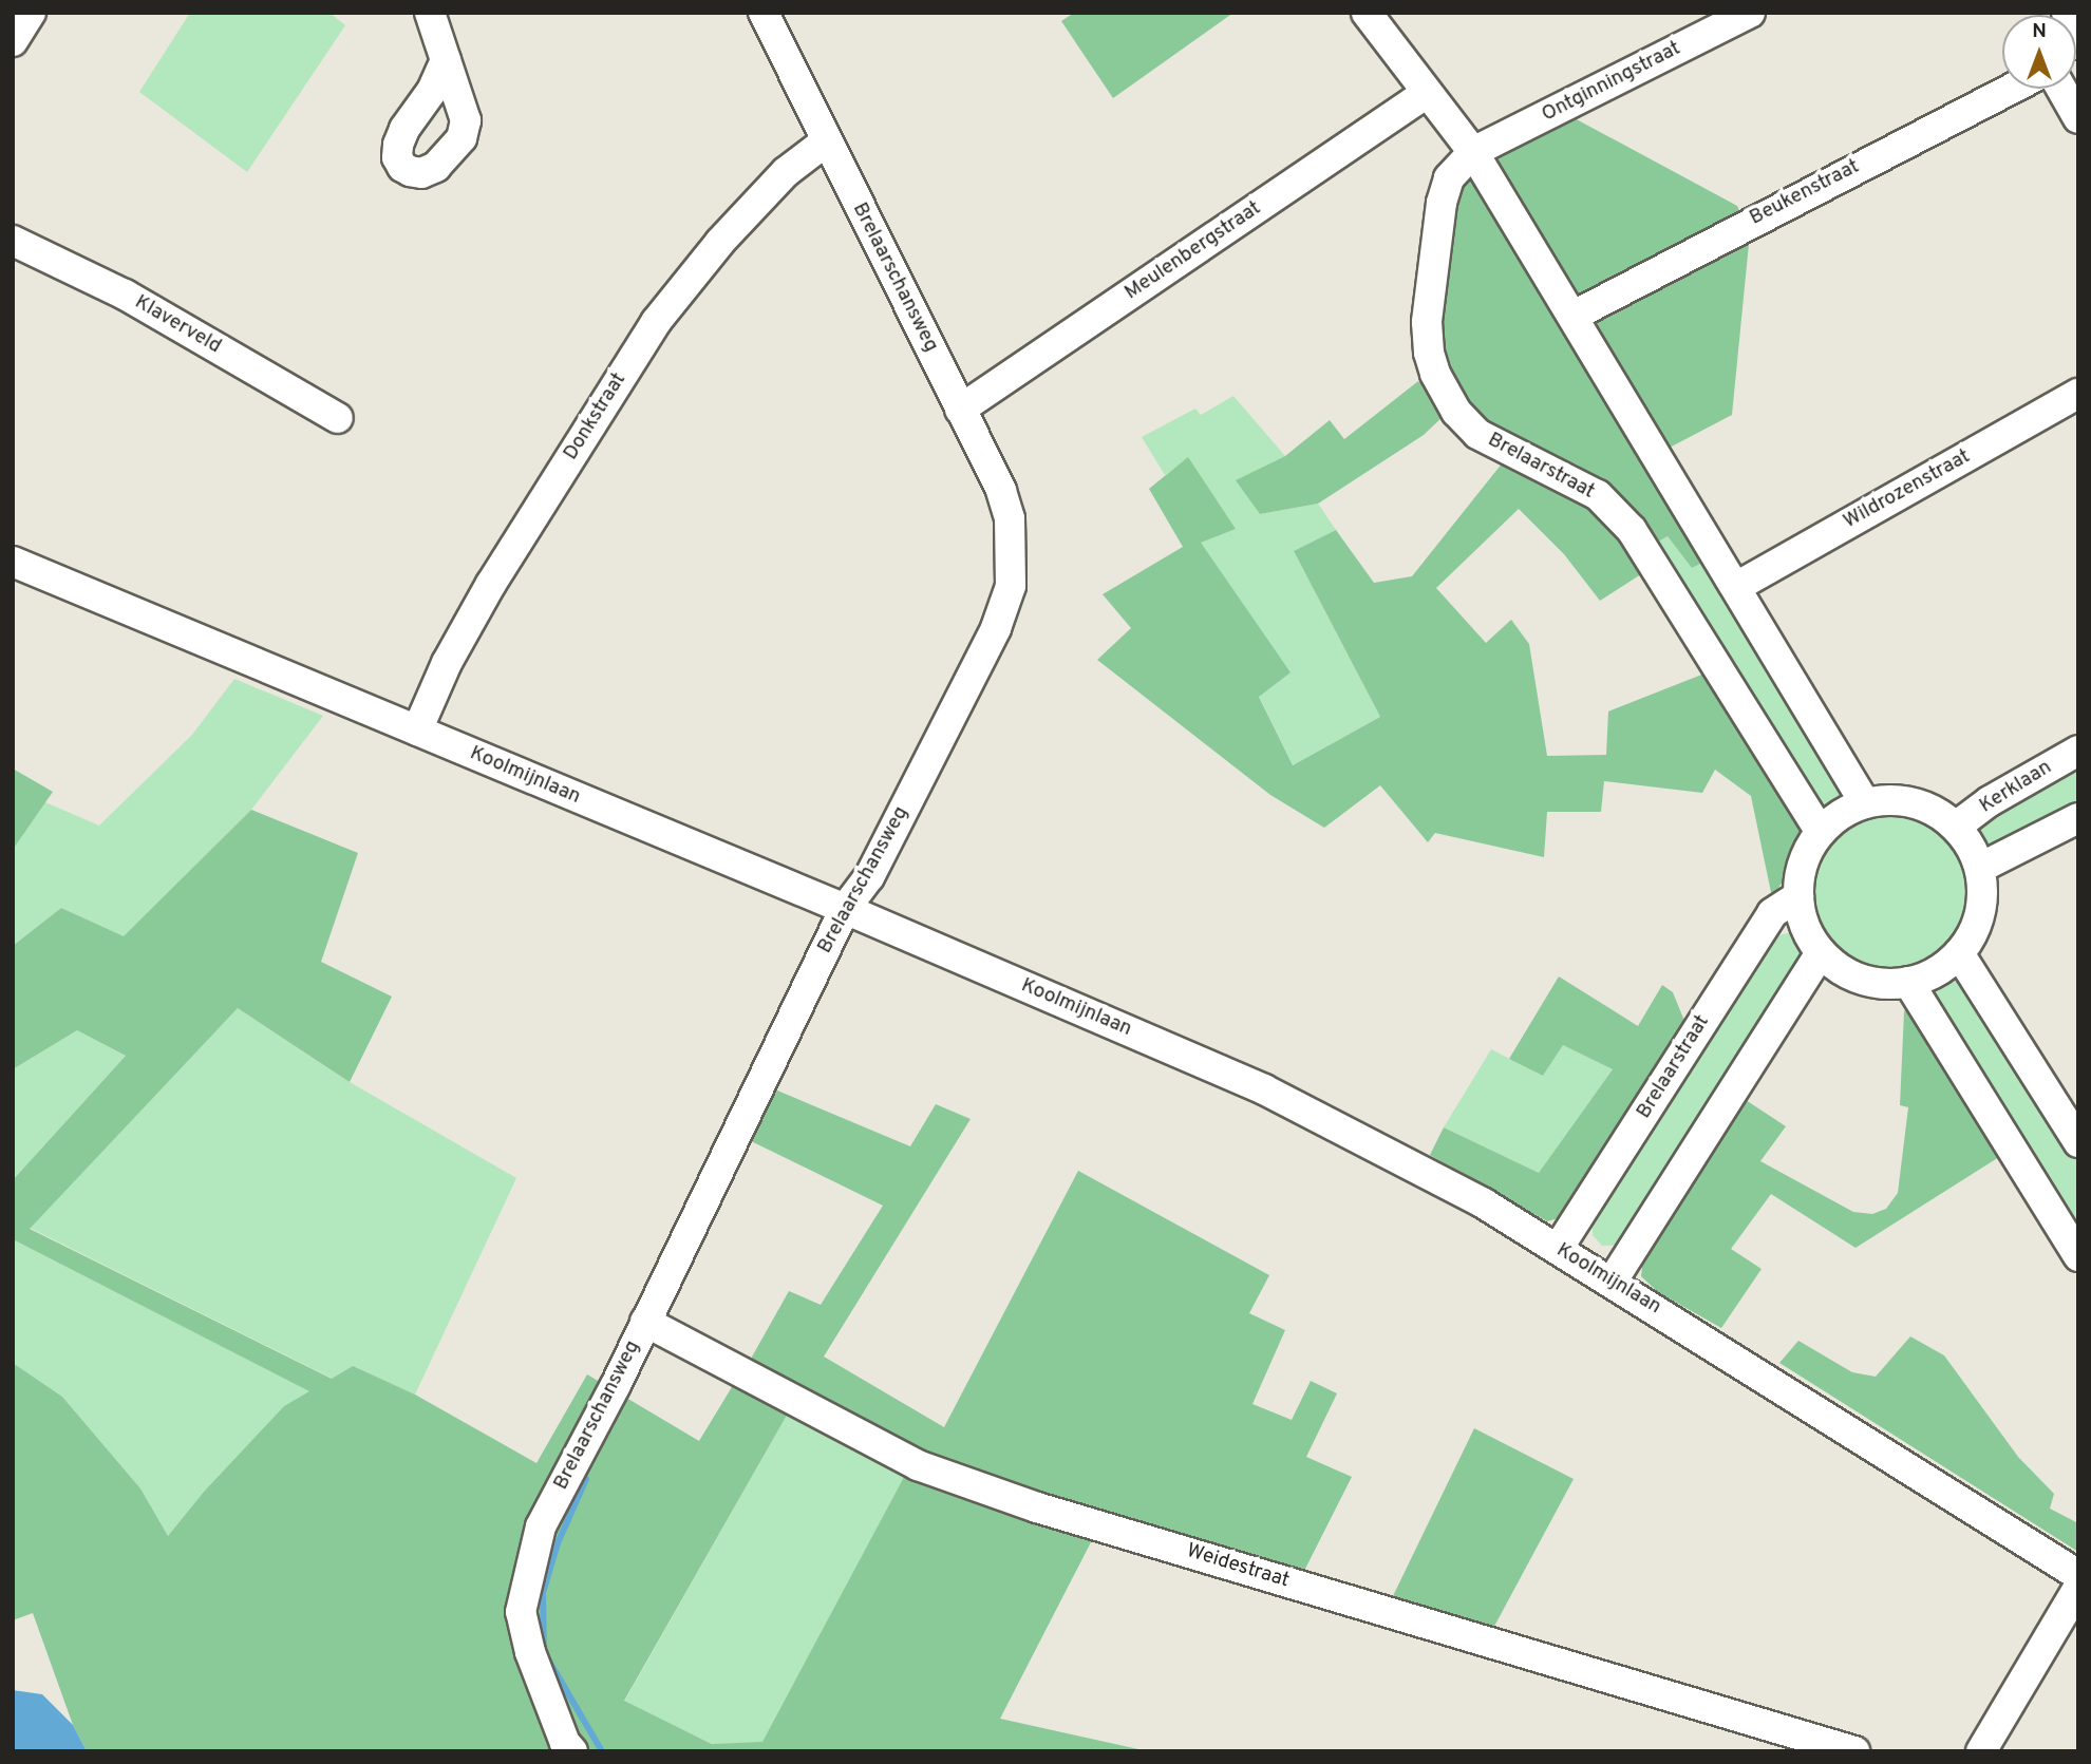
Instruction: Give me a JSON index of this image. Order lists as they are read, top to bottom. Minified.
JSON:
{"streets":{"street":["Ontginningstraat","Beukenstraat","Meulenbergstraat","Brelaarschansweg","Klaverveld","Donkstraat","Brelaarstraat","Wildrozenstraat","Koolmijnlaan","Kerklaan","Weidestraat"]},"crossings":[["Ontginningstraat","Brelaarstraat"],["Meulenbergstraat","Brelaarschansweg"],["Brelaarschansweg","Donkstraat"],["Brelaarschansweg","Koolmijnlaan"],["Brelaarschansweg","Weidestraat"],["Donkstraat","Koolmijnlaan"],["Brelaarstraat","Koolmijnlaan"],["Brelaarstraat","Kerklaan"]],"north":"top"}
